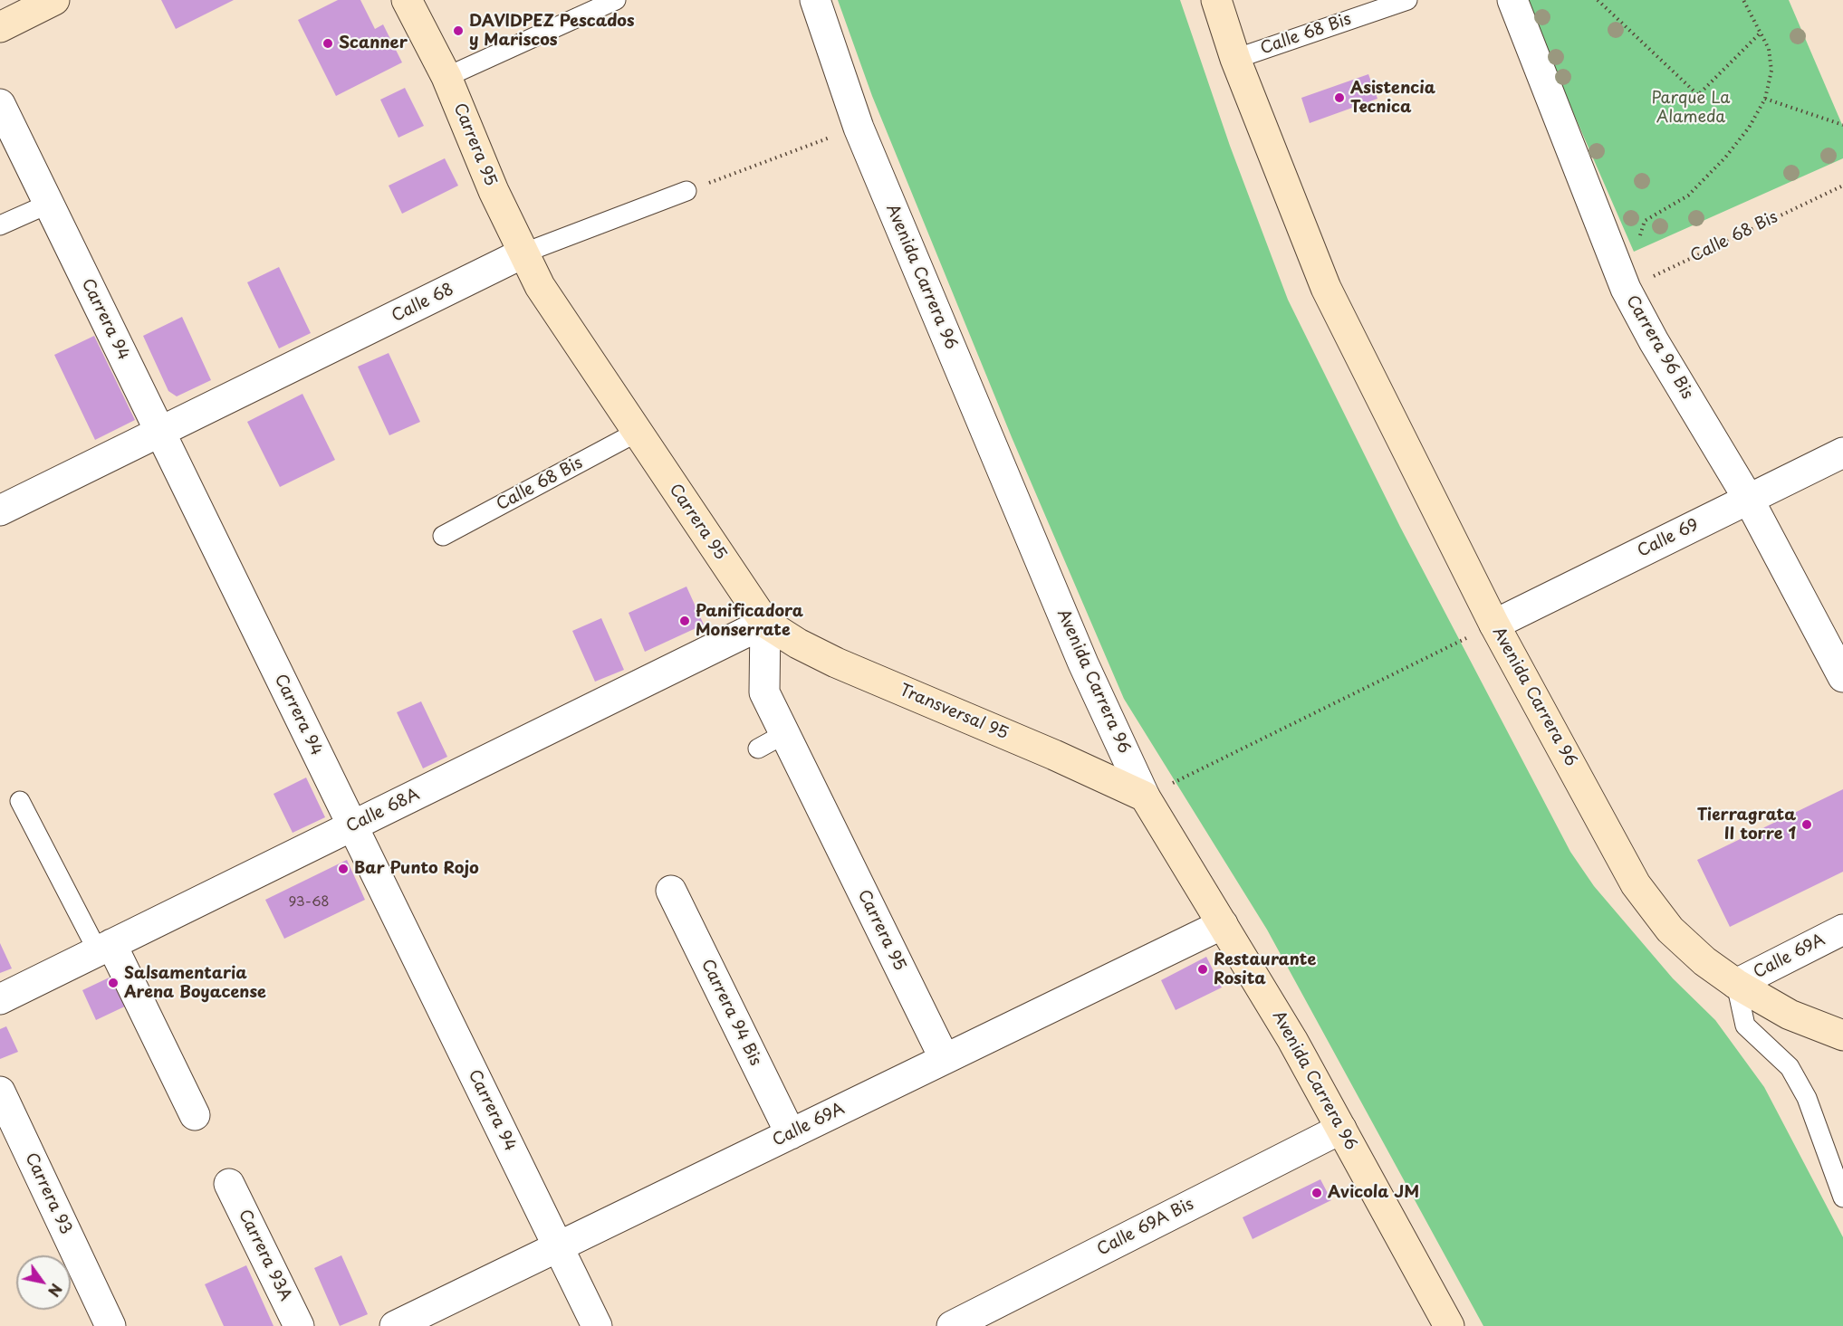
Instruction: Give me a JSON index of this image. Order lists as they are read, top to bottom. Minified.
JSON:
{"streets":{"main road":["Carrera 95","Avenida Carrera 96","Transversal 95"],"street":["Calle 68","Carrera 94","Carrera 96 Bis","Calle 69","Calle 68A","Calle 69A","Carrera 94 Bis","Carrera 93","Calle 69A Bis","Carrera 93A"],"lane":["Calle 68 Bis"]},"crossings":[["Calle 68 Bis","Carrera 95"],["Calle 68 Bis","Avenida Carrera 96"],["Calle 68 Bis","Carrera 96 Bis"],["Carrera 95","Calle 68"],["Carrera 95","Transversal 95"],["Carrera 95","Calle 68A"],["Carrera 95","Calle 69A"],["Avenida Carrera 96","Calle 69"],["Avenida Carrera 96","Transversal 95"],["Avenida Carrera 96","Calle 69A"],["Avenida Carrera 96","Calle 69A Bis"],["Calle 68","Carrera 94"],["Carrera 94","Calle 68A"],["Carrera 94","Calle 69A"],["Carrera 96 Bis","Calle 69"],["Transversal 95","Calle 68A"],["Calle 69A","Carrera 94 Bis"]],"parks":["Parque La Alameda"],"places":["DAVIDPEZ Pescados y Mariscos","Scanner","Asistencia Tecnica","Panificadora Monserrate","Tierragrata II torre 1","Bar Punto Rojo","Restaurante Rosita","Salsamentaria Arena Boyacense","Avicola JM"],"house_numbers":["93-68"],"north":"bottom right"}
